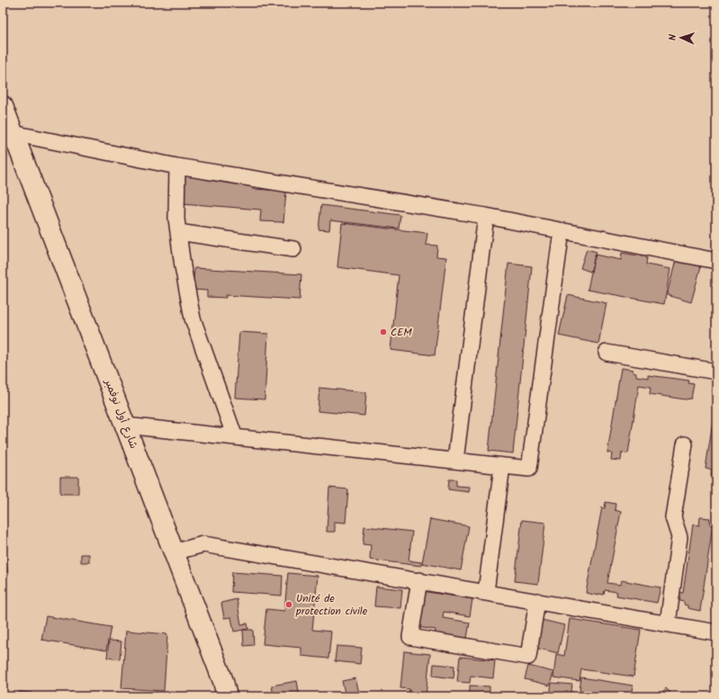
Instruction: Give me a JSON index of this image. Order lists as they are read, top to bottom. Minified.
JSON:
{"streets":{"main road":["شارع أول نوفمبر"]},"places":["CEM","Unité de protection civile"],"north":"left"}
